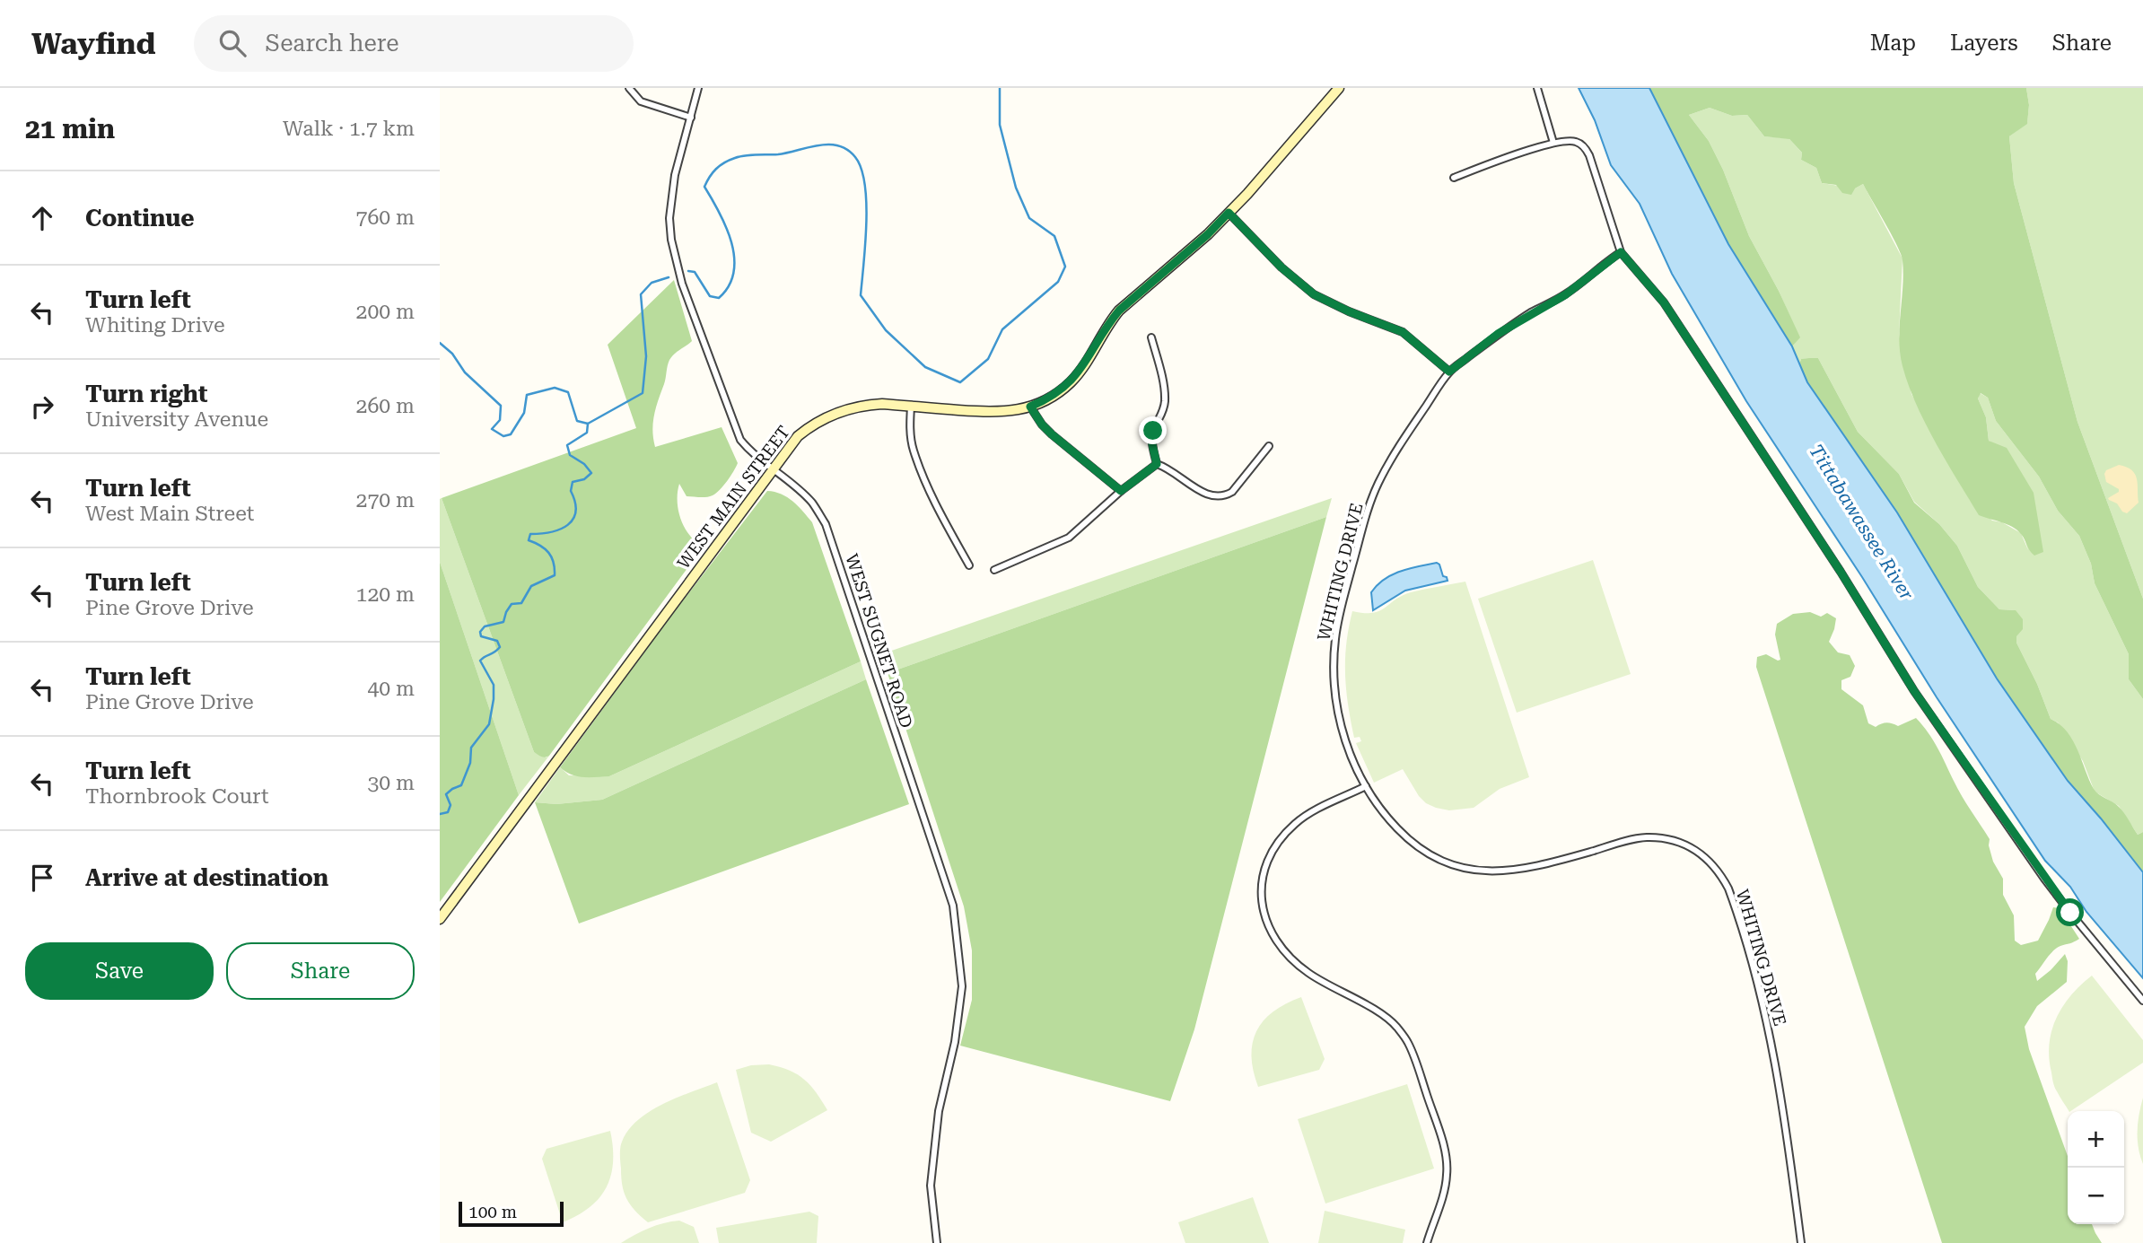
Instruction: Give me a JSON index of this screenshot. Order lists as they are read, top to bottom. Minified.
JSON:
{"streets":{"street":["WEST MAIN STREET","WHITING DRIVE","WEST SUGNET ROAD"]},"crossings":[["WEST MAIN STREET","WEST SUGNET ROAD"]],"water":["Tittabawassee River"],"scale_bar":"100 m","page":{"header":"Wayfind","search":"Search here","nav":["Map","Layers","Share"],"heading":["21 min","Walk · 1.7 km"],"list":[["Continue","760 m"],["Turn left","Whiting Drive","200 m"],["Turn right","University Avenue","260 m"],["Turn left","West Main Street","270 m"],["Turn left","Pine Grove Drive","120 m"],["Turn left","Pine Grove Drive","40 m"],["Turn left","Thornbrook Court","30 m"],"Arrive at destination"],"buttons":["Save","Share"],"map_buttons":["+","−"],"scale":"100 m"}}
